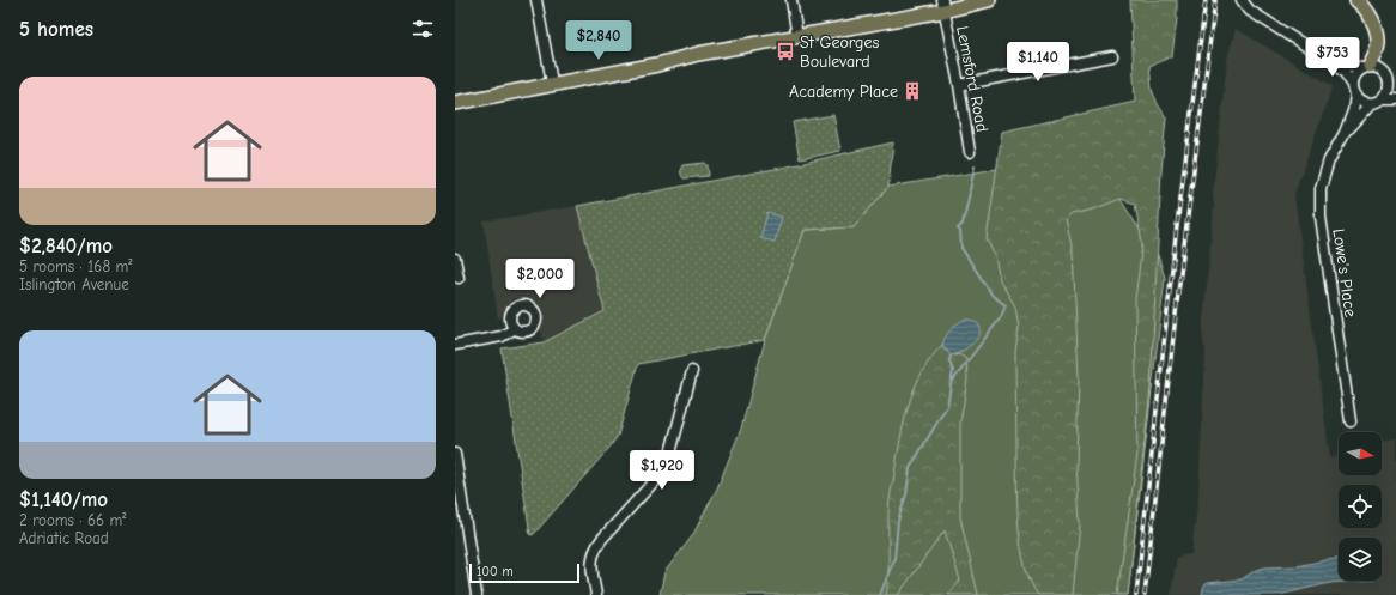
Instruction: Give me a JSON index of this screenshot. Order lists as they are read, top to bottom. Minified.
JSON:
{"streets":{"street":["Lemsford Road","Lowe's Place"]},"places":{"bus stop":["St Georges Boulevard"],"building":["Academy Place"]},"scale_bar":"100 m","north":"right","page":{"heading":"5 homes","price":["$2,840","$753","$1,140","$2,000","$1,920"],"list":[{"name":"$2,840/mo","note":"5 rooms · 168 m² · Islington Avenue"},{"name":"$1,140/mo","note":"2 rooms · 66 m² · Adriatic Road"}],"scale":"100 m"}}
